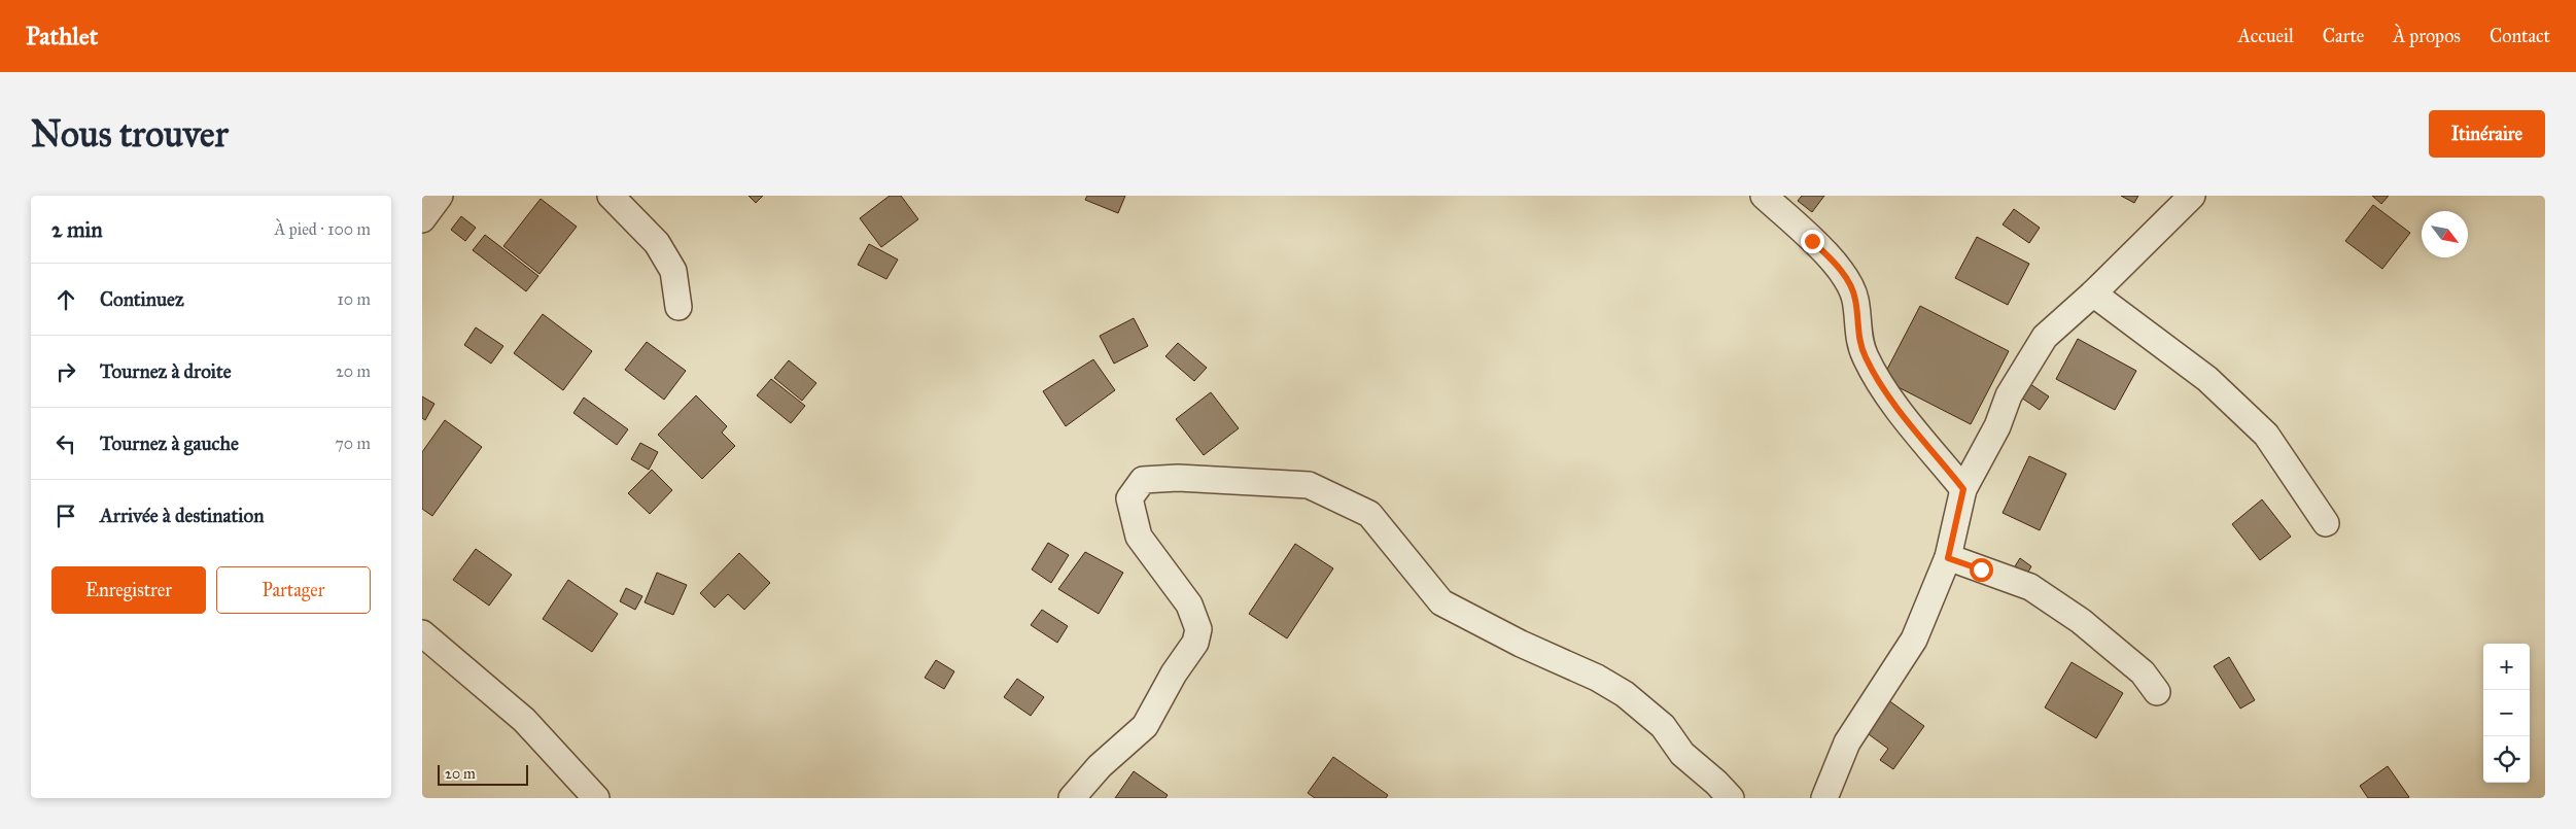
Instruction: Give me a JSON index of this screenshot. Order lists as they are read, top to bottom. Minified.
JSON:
{"scale_bar":"20 m","north":"bottom right","page":{"header":"Pathlet","nav":["Accueil","Carte","À propos","Contact"],"buttons":["Itinéraire",["Enregistrer","Partager"]],"title":"Nous trouver","heading":["2 min","À pied · 100 m"],"list":[["Continuez","10 m"],["Tournez à droite","20 m"],["Tournez à gauche","70 m"],"Arrivée à destination"],"map_buttons":["+","−"],"scale":"20 m"}}
